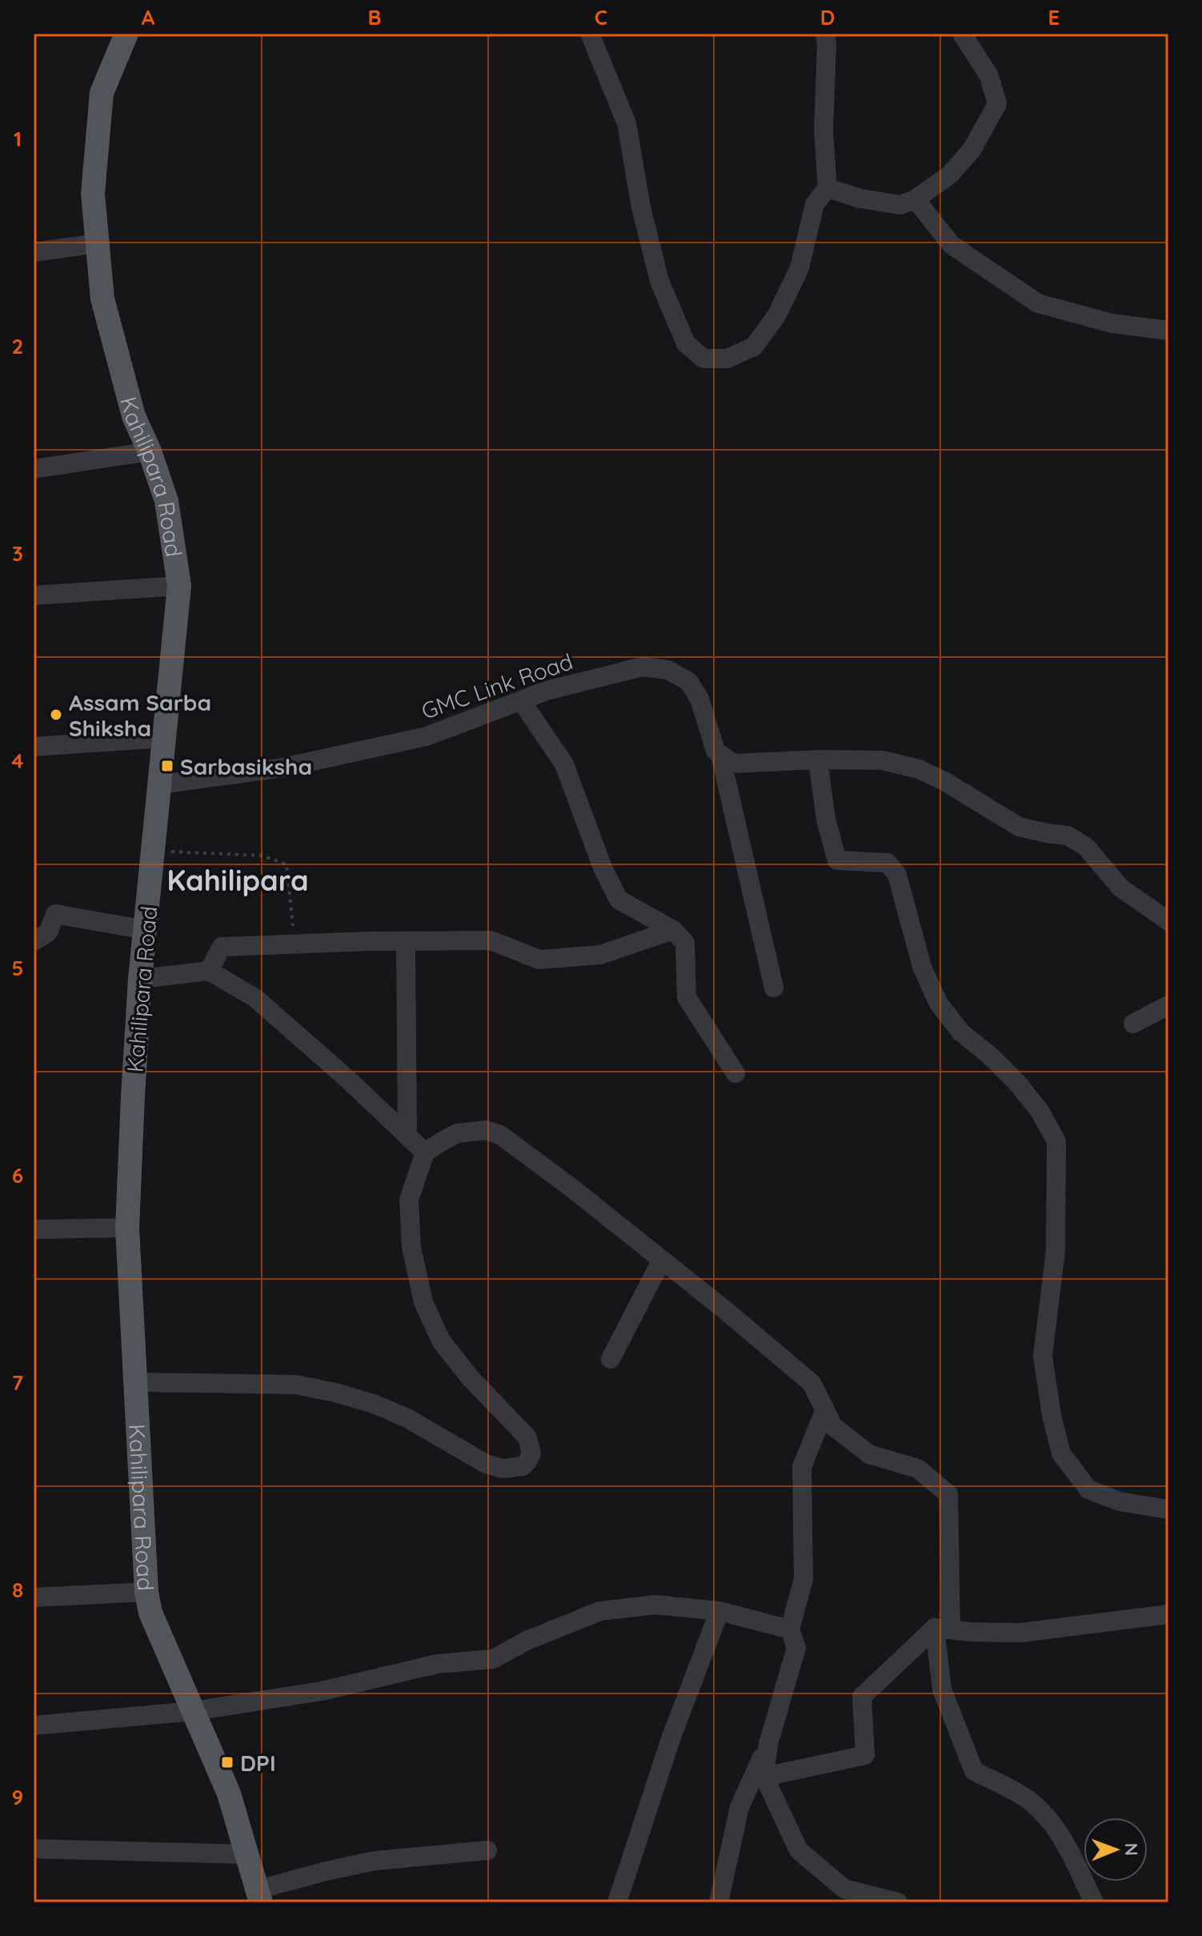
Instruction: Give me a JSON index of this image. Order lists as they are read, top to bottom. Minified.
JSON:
{"streets":{"main road":["Kahilipara Road"],"street":["GMC Link Road"]},"crossings":[["Kahilipara Road","GMC Link Road"]],"districts":["Kahilipara"],"places":{"other":["Assam Sarba Shiksha"],"transit":["Sarbasiksha","DPI"]},"north":"right","grid":{"columns":["A","B","C","D","E"],"rows":["1","2","3","4","5","6","7","8","9"]}}
